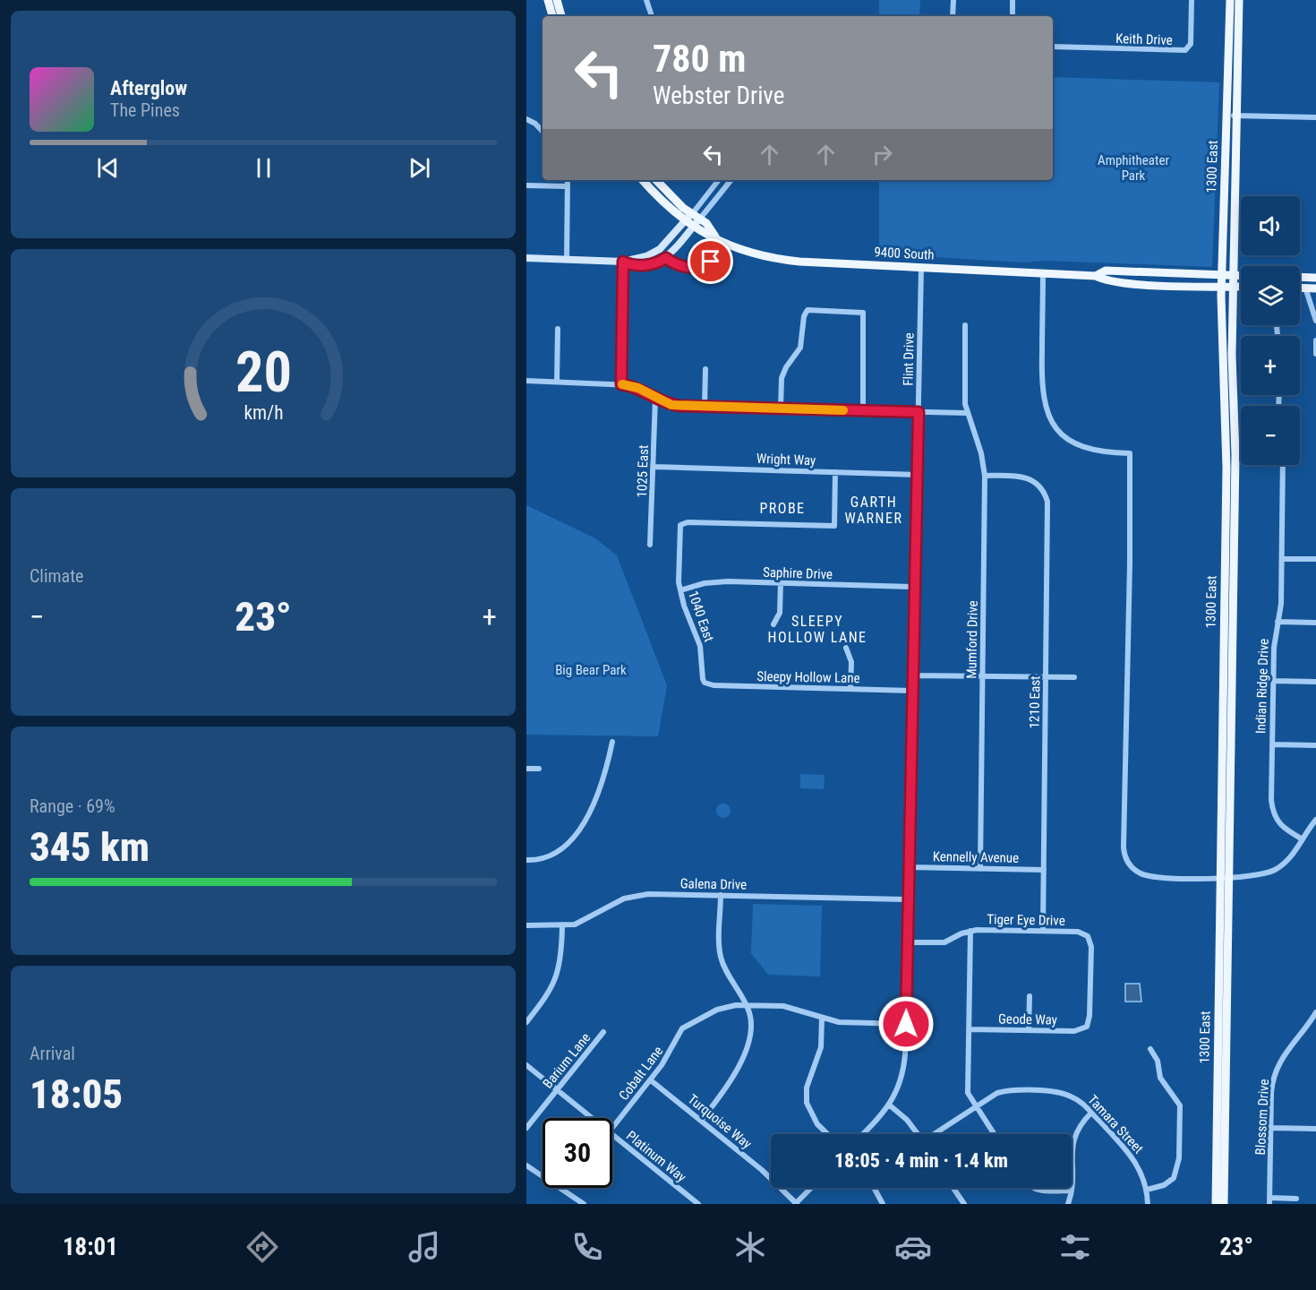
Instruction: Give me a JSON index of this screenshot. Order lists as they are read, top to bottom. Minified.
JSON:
{"streets":{"main road":["1300 East","9400 South"],"street":["Keith Drive","Flint Drive","Wright Way","1025 East","Saphire Drive","1040 East","Mumford Drive","Sleepy Hollow Lane","Indian Ridge Drive","1210 East","Kennelly Avenue","Galena Drive","Tiger Eye Drive","Geode Way","Barium Lane","Cobalt Lane","Blossom Drive","Turquoise Way","Tamara Street","Platinum Way"]},"crossings":[["1300 East","9400 South"],["9400 South","Flint Drive"],["Flint Drive","Wright Way"],["Flint Drive","Saphire Drive"],["Flint Drive","Sleepy Hollow Lane"],["Flint Drive","Kennelly Avenue"],["Flint Drive","Galena Drive"],["Flint Drive","Tiger Eye Drive"],["Flint Drive","Cobalt Lane"],["Wright Way","1025 East"],["Wright Way","1040 East"],["Saphire Drive","1040 East"],["1040 East","Sleepy Hollow Lane"],["Mumford Drive","1210 East"],["Mumford Drive","Kennelly Avenue"],["1210 East","Kennelly Avenue"],["1210 East","Tiger Eye Drive"],["Tiger Eye Drive","Geode Way"],["Barium Lane","Platinum Way"],["Cobalt Lane","Turquoise Way"]],"districts":["GARTH WARNER","PROBE","SLEEPY HOLLOW LANE"],"parks":["Amphitheater Park","Big Bear Park"],"page":{"turn":["780 m","Webster Drive"],"song":["Afterglow","The Pines"],"map_buttons":["+","−"],"tile":["Climate",["Range · 69%","345 km"],["Arrival","18:05"]],"heat":["−","23°","+"],"limit":"30","trip":"18:05 · 4 min · 1.4 km","tabs":["18:01","23°"],"gauge":["20","km/h"]}}
